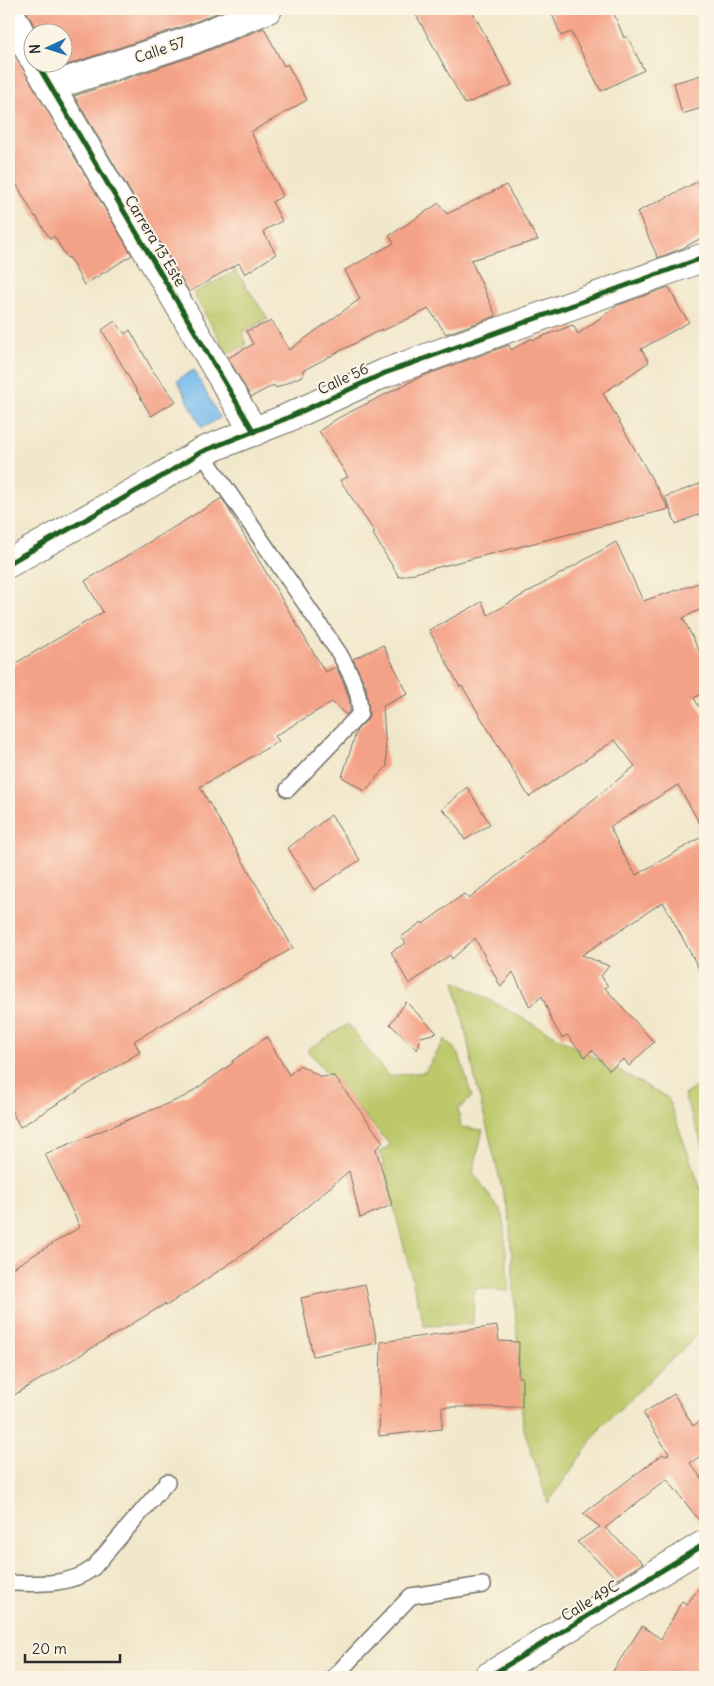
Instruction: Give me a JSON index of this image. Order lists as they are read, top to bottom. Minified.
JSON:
{"streets":{"street":["Calle 57","Carrera 13 Este","Calle 56","Calle 49C"]},"crossings":[["Calle 57","Carrera 13 Este"],["Carrera 13 Este","Calle 56"]],"scale_bar":"20 m","north":"left"}
